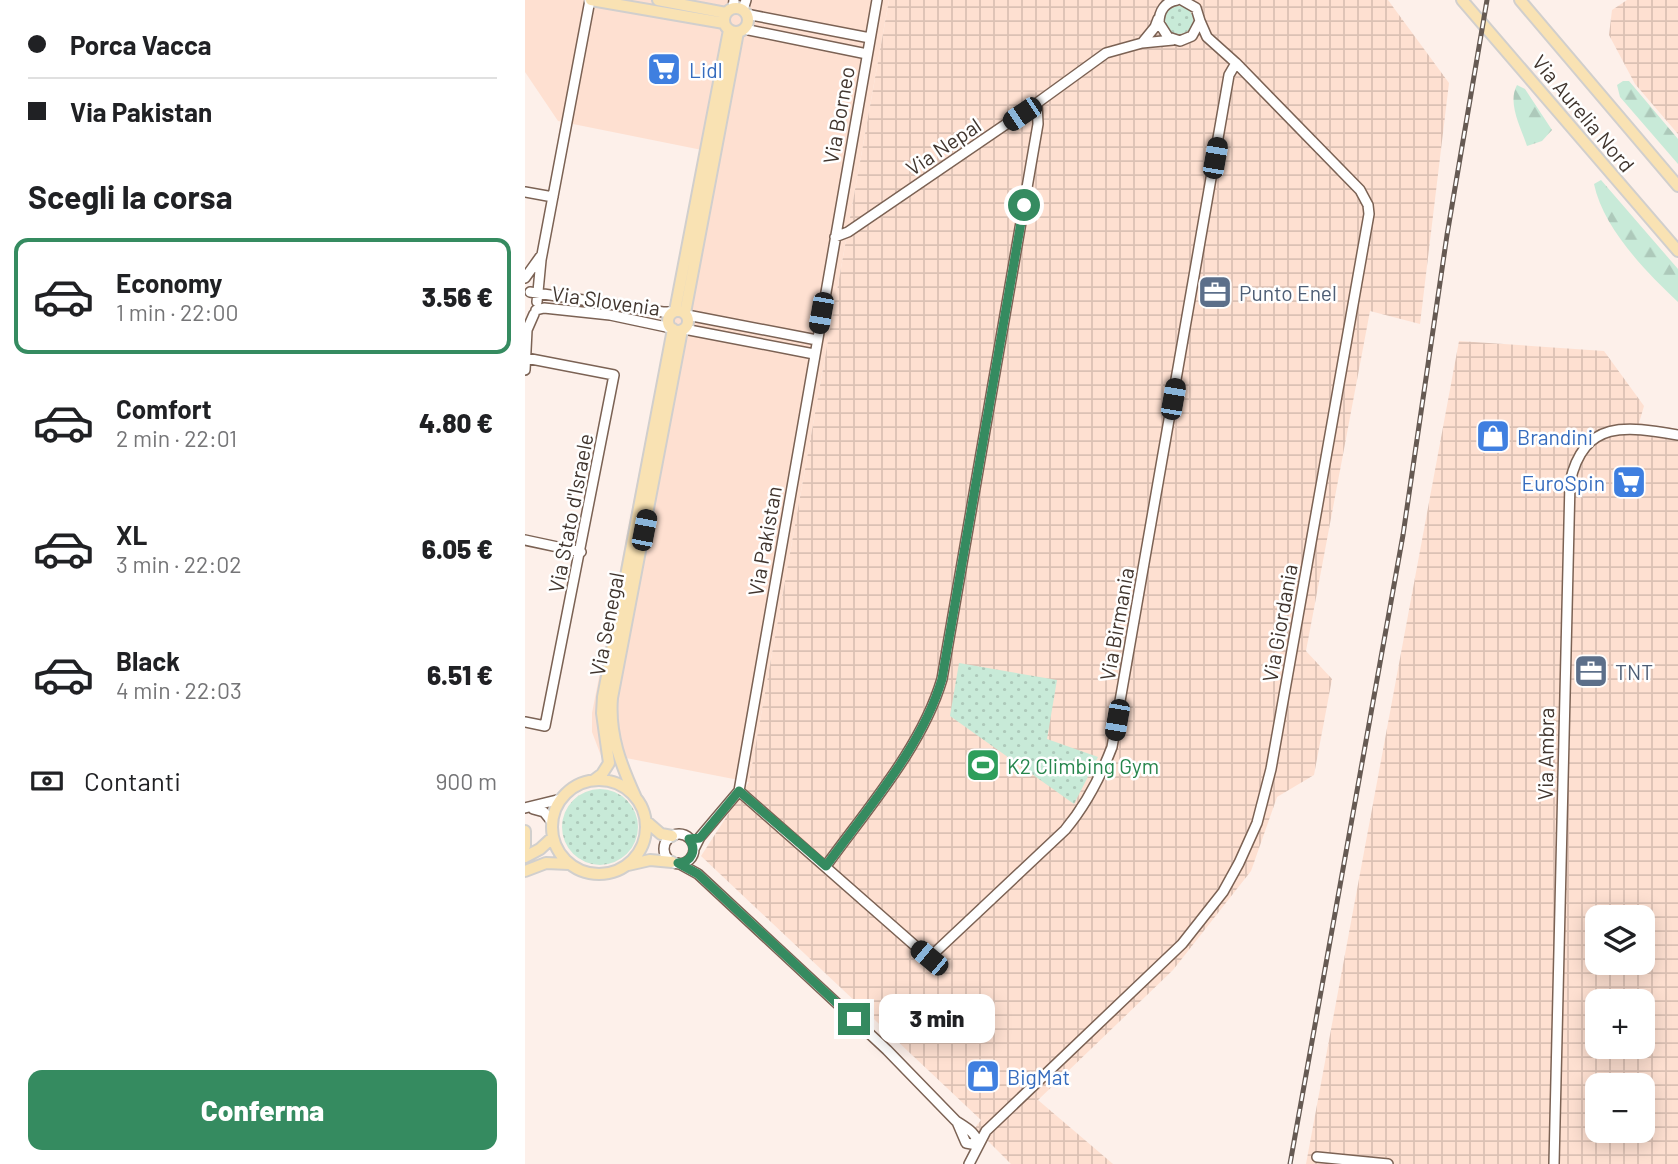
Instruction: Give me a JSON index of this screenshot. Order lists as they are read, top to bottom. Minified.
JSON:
{"streets":{"main road":["Via Aurelia Nord","Via Senegal"],"street":["Via Borneo","Via Nepal","Via Slovenia","Via Stato d'Israele","Via Pakistan","Via Giordania","Via Birmania","Via Ambra"]},"crossings":[["Via Borneo","Via Nepal"],["Via Borneo","Via Pakistan"],["Via Nepal","Via Pakistan"],["Via Nepal","Via Giordania"],["Via Slovenia","Via Pakistan"],["Via Slovenia","Via Senegal"],["Via Pakistan","Via Birmania"],["Via Giordania","Via Birmania"]],"places":{"supermarket":["Lidl","EuroSpin"],"office":["Punto Enel","TNT"],"shop":["Brandini","BigMat"],"sports":["K2 Climbing Gym"]},"page":{"banner":["Porca Vacca","Via Pakistan"],"heading":"Scegli la corsa","list":[{"name":"Economy","note":"1 min · 22:00","value":"3.56 €"},{"name":"Comfort","note":"2 min · 22:01","value":"4.80 €"},{"name":"XL","note":"3 min · 22:02","value":"6.05 €"},{"name":"Black","note":"4 min · 22:03","value":"6.51 €"}],"pay":["Contanti","900 m"],"map_buttons":["+","−"],"bubble":"3 min","buttons":"Conferma"}}
